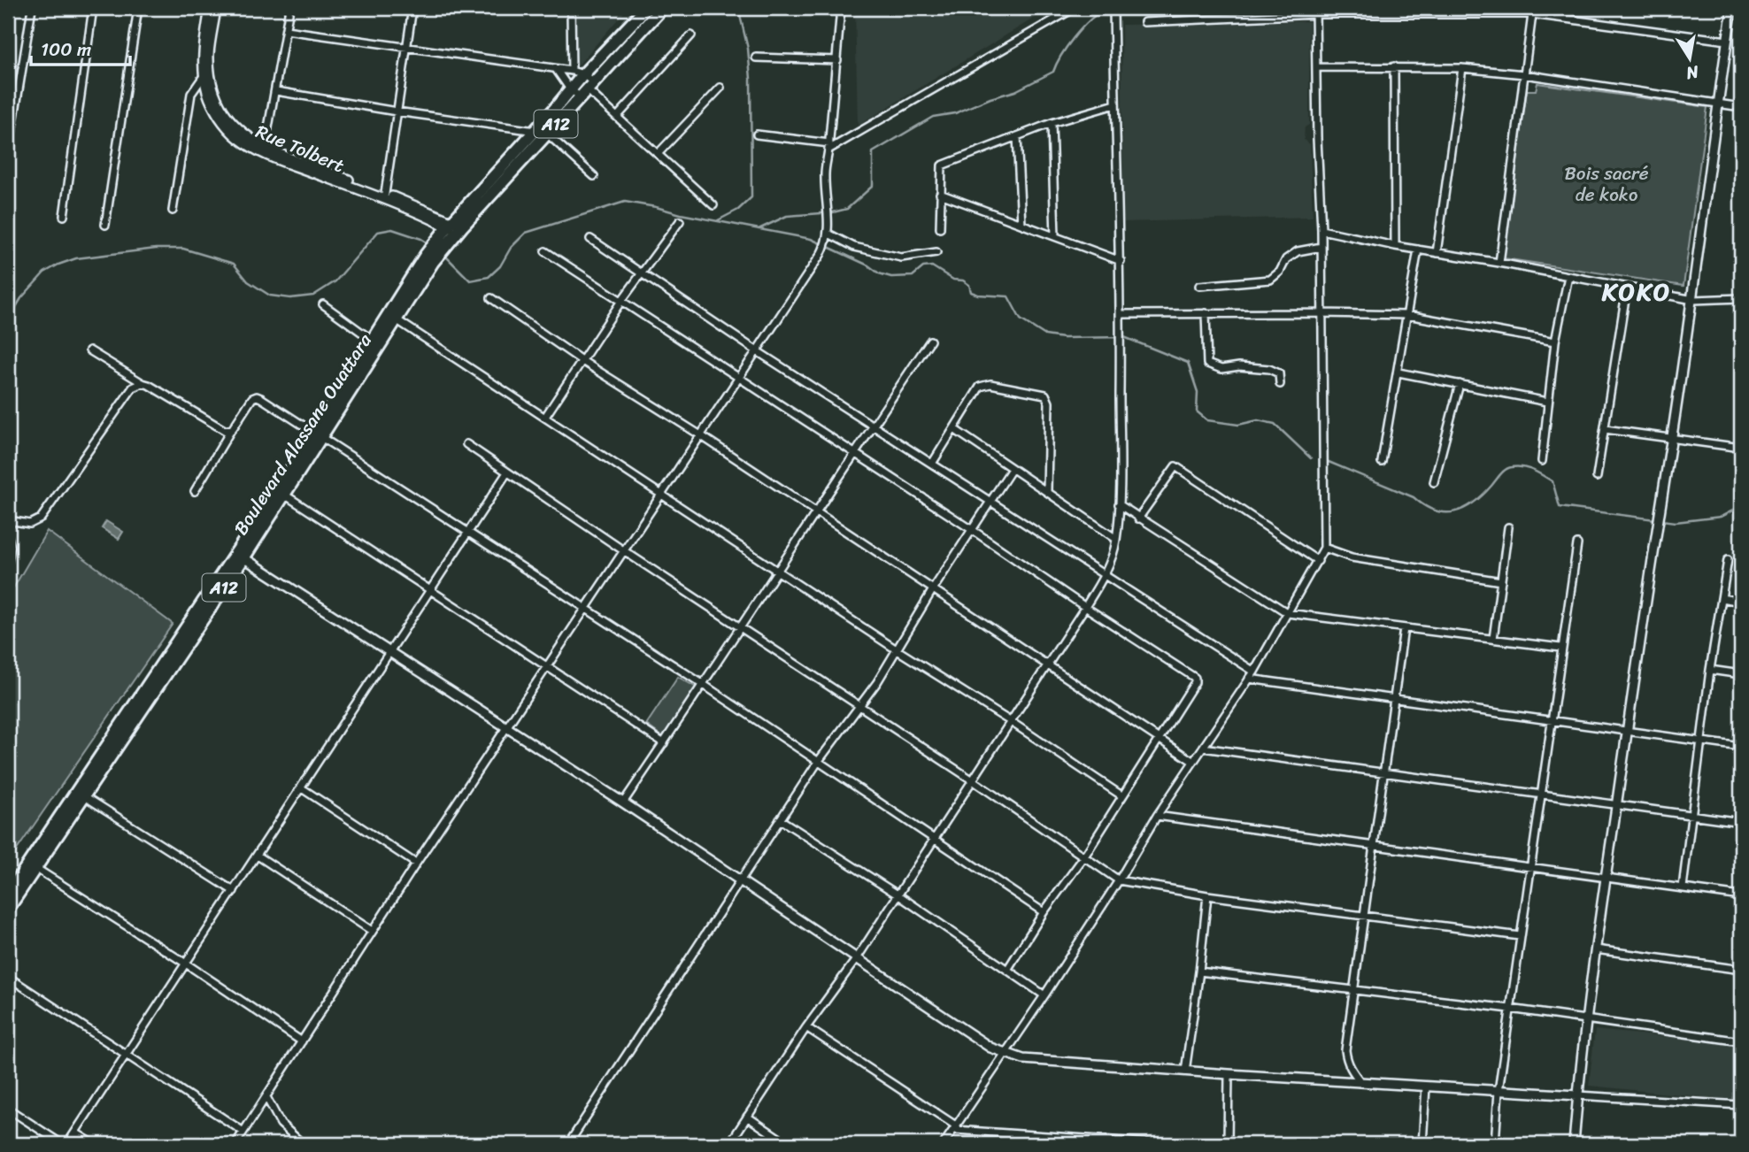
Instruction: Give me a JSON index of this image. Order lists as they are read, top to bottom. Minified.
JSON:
{"streets":{"main road":["A12","Boulevard Alassane Ouattara"],"street":["Rue Tolbert"]},"crossings":[["Rue Tolbert","Boulevard Alassane Ouattara"]],"districts":["KOKO"],"parks":["Bois sacré de koko"],"scale_bar":"100 m","north":"bottom"}
